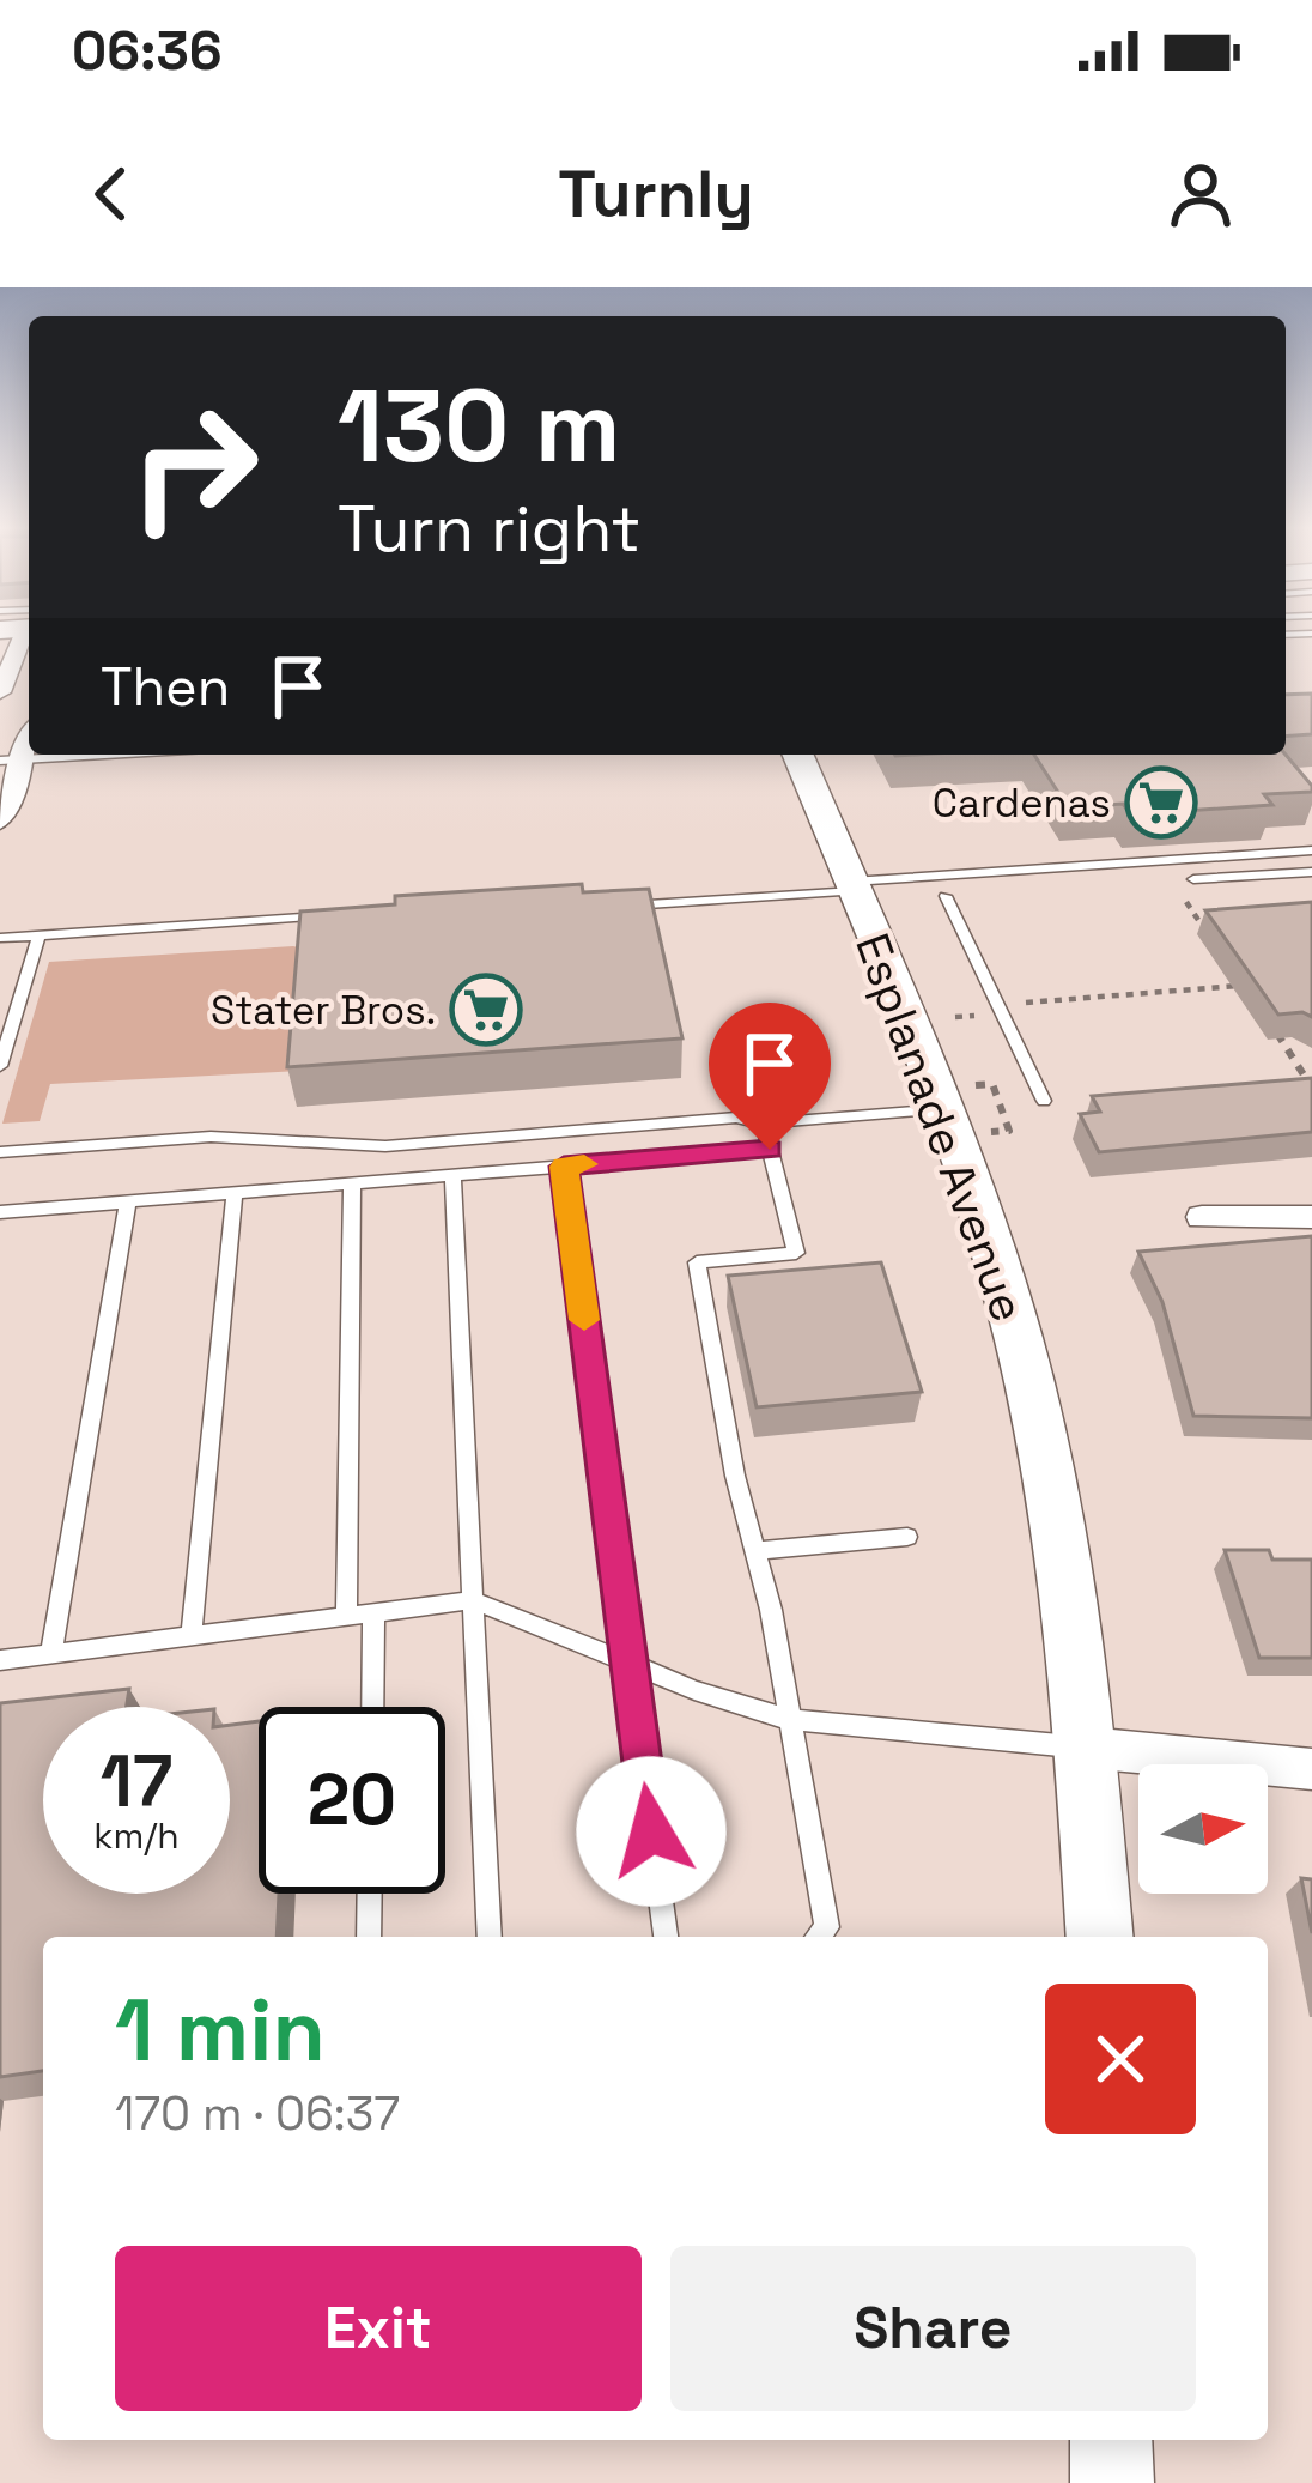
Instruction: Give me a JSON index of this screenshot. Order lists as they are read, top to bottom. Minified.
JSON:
{"streets":{"main road":["Esplanade Avenue"]},"places":{"supermarket":["Cardenas","Stater Bros."]},"north":"right","page":{"status":"06:36","header":"Turnly","turn":["130 m","Turn right"],"then":"Then","speed":"17 km/h","limit":"20","heading":["1 min","170 m · 06:37"],"buttons":["Exit","Share"]}}
